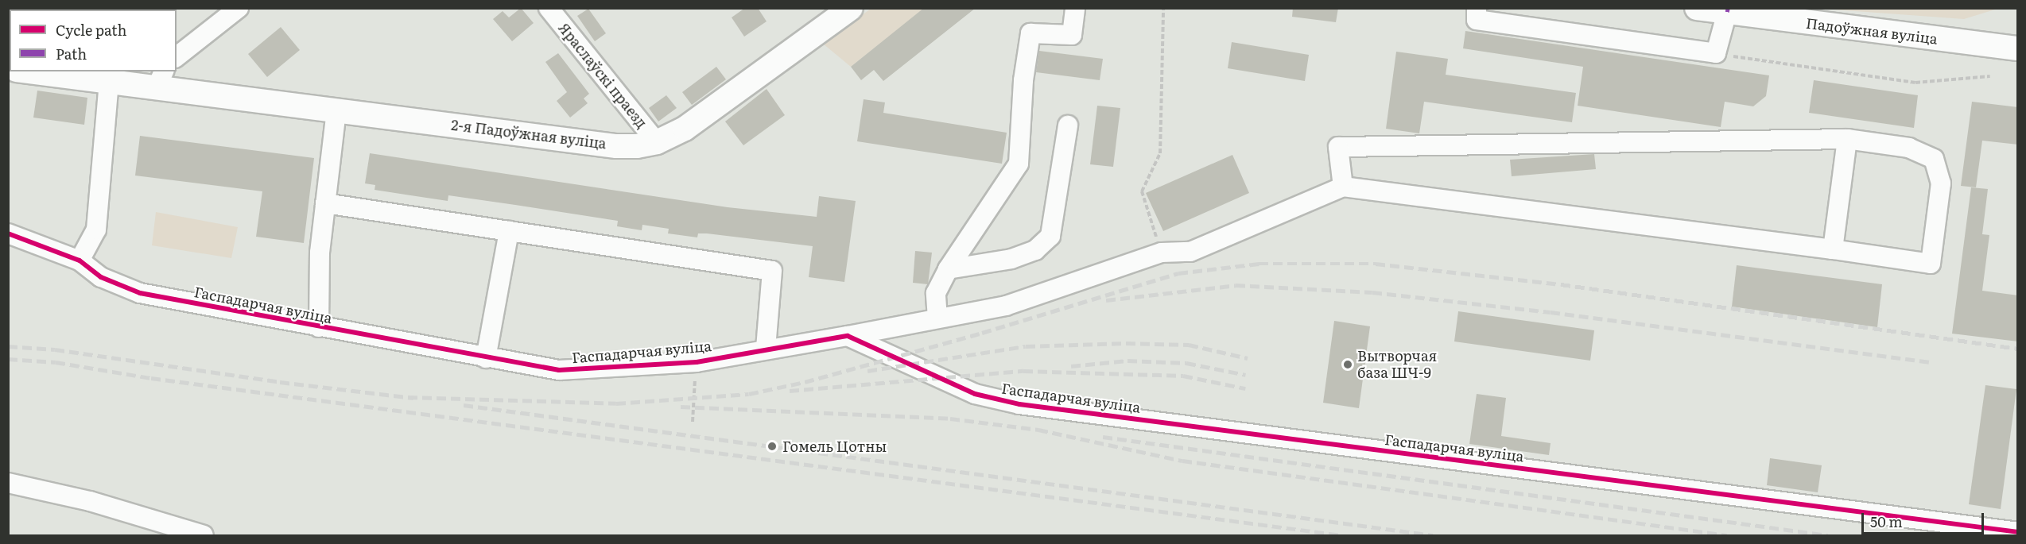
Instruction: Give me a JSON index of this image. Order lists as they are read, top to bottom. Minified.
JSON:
{"streets":{"main road":["Падоўжная вуліца","2-я Падоўжная вуліца"],"street":["Яраслаўскі праезд","Гаспадарчая вуліца"]},"crossings":[["Яраслаўскі праезд","2-я Падоўжная вуліца"]],"places":["Вытворчая база ШЧ-9","Гомель Цотны"],"legend":["Cycle path","Path"],"scale_bar":"50 m"}
